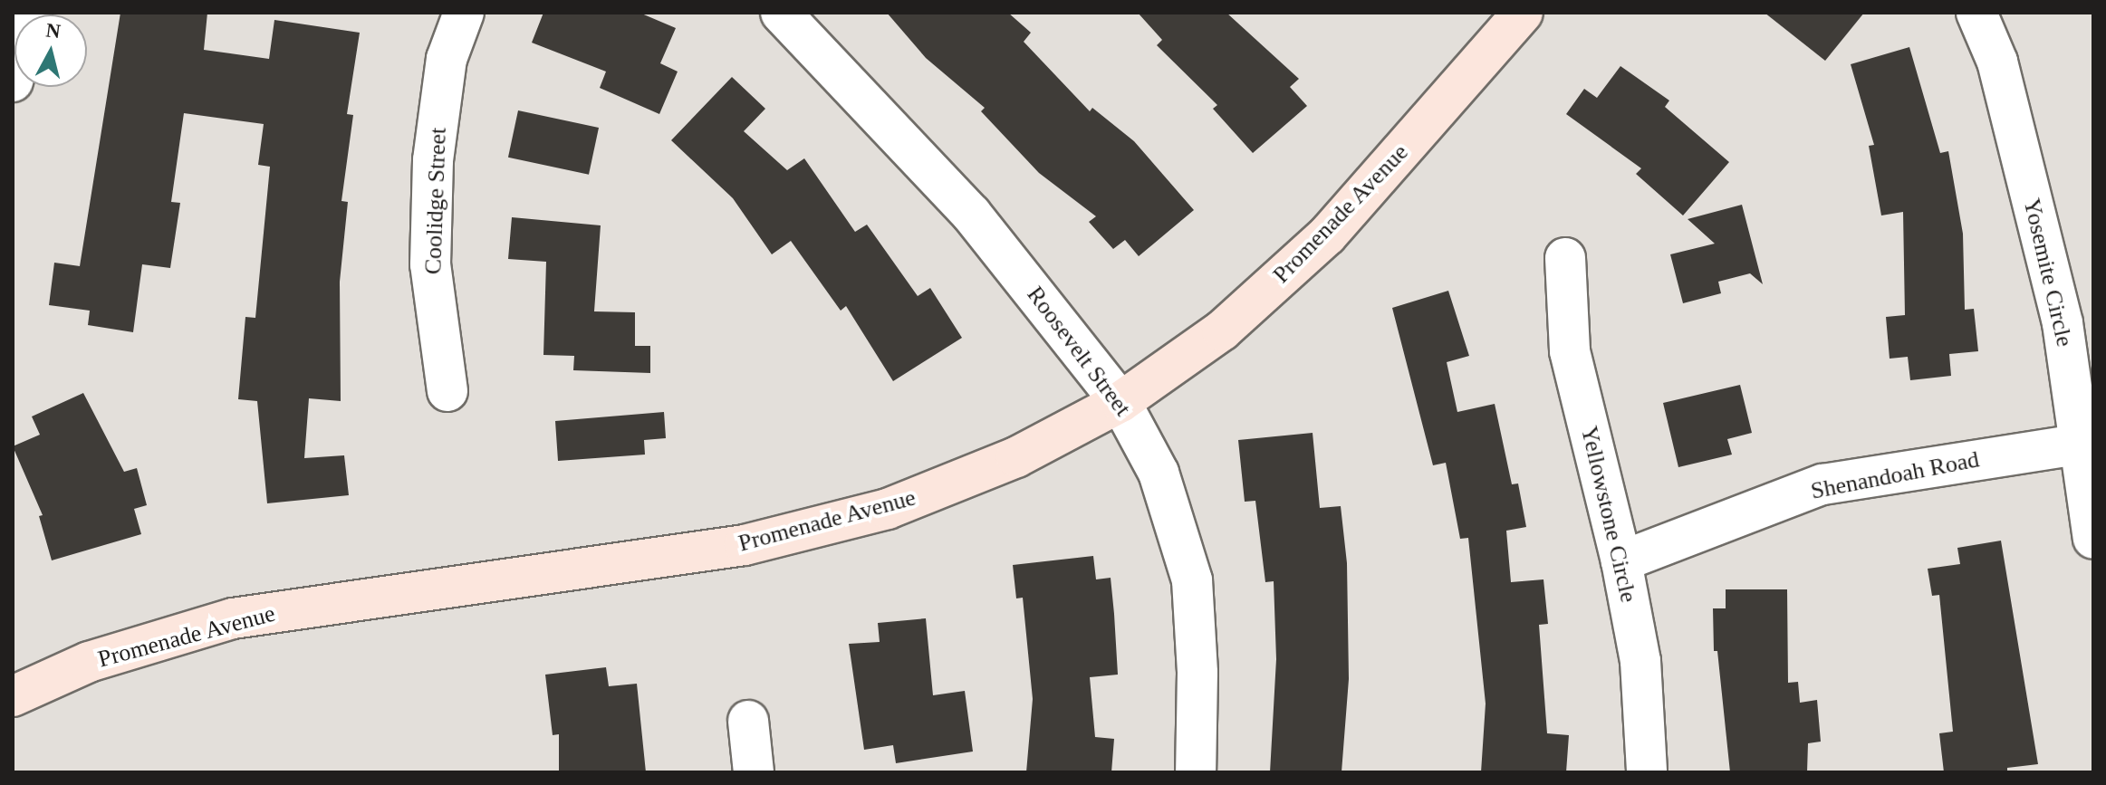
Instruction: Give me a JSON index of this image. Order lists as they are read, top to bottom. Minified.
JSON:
{"streets":{"main road":["Promenade Avenue"],"street":["Coolidge Street","Yosemite Circle","Roosevelt Street","Shenandoah Road","Yellowstone Circle"]},"crossings":[["Promenade Avenue","Roosevelt Street"],["Yosemite Circle","Shenandoah Road"],["Shenandoah Road","Yellowstone Circle"]],"north":"top"}
